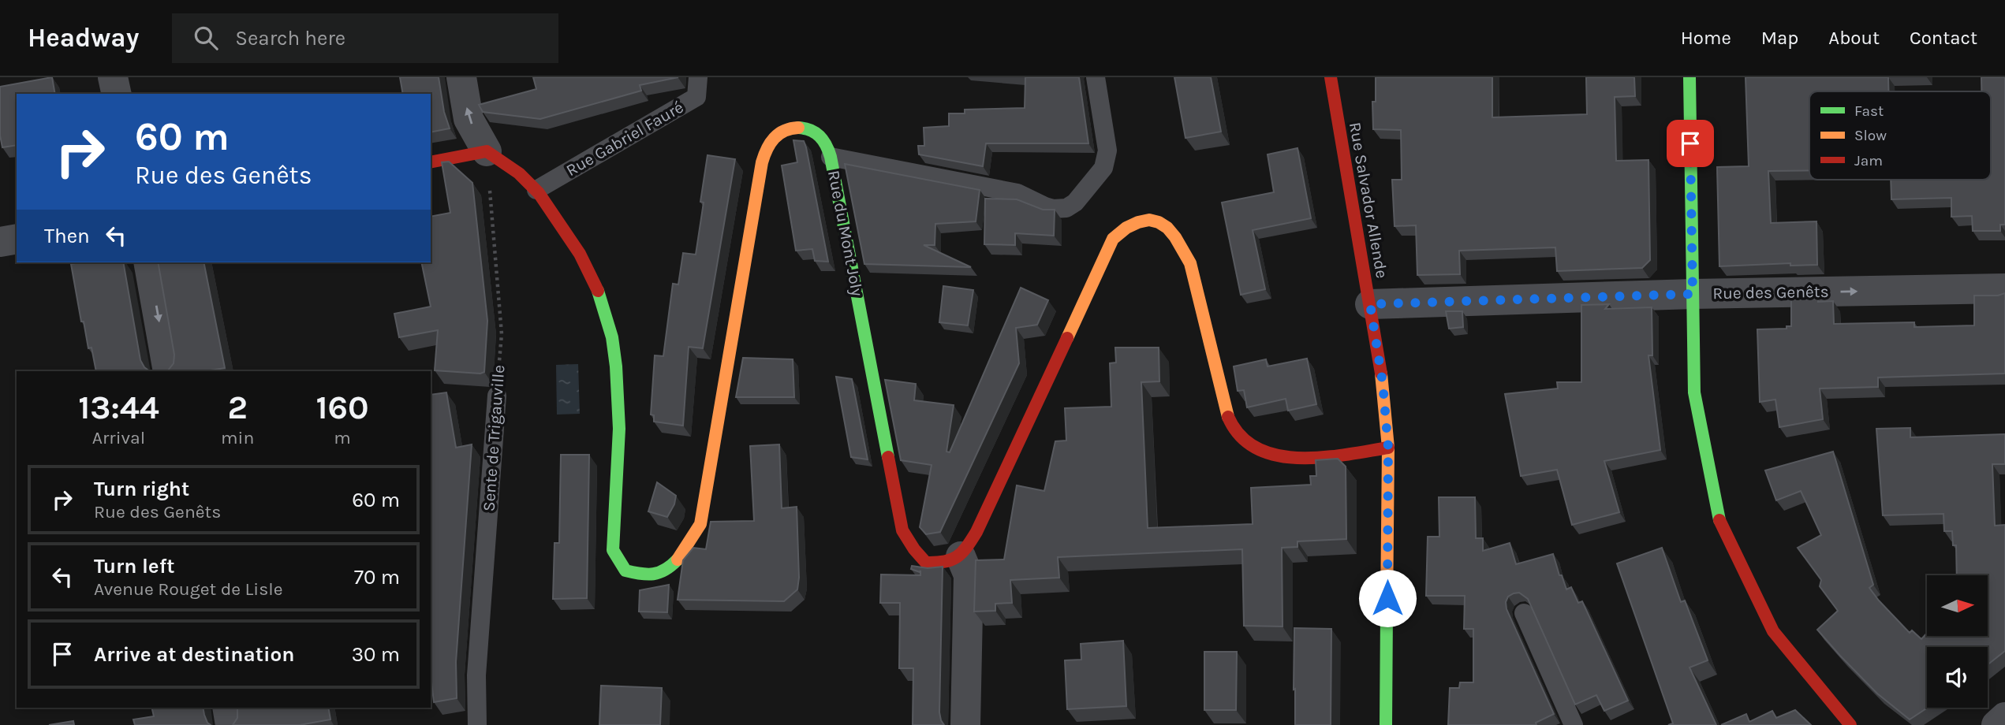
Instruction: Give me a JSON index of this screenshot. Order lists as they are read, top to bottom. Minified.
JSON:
{"streets":{"street":["Rue Salvador Allende","Rue du Mont Joly","Rue des Genêts"],"lane":["Rue Gabriel Fauré","Sente de Trigauville"]},"crossings":[["Rue Gabriel Fauré","Rue du Mont Joly"],["Rue Salvador Allende","Rue des Genêts"],["Rue du Mont Joly","Sente de Trigauville"]],"one_way":["Rue des Genêts"],"legend":["Fast","Slow","Jam"],"north":"right","page":{"header":"Headway","search":"Search here","nav":["Home","Map","About","Contact"],"turn":["60 m","Rue des Genêts"],"then":"Then","eta":["13:44","Arrival","2","min","160","m"],"list":[{"name":"Turn right","note":"Rue des Genêts","value":"60 m"},{"name":"Turn left","note":"Avenue Rouget de Lisle","value":"70 m"},{"name":"Arrive at destination","value":"30 m"}]}}
